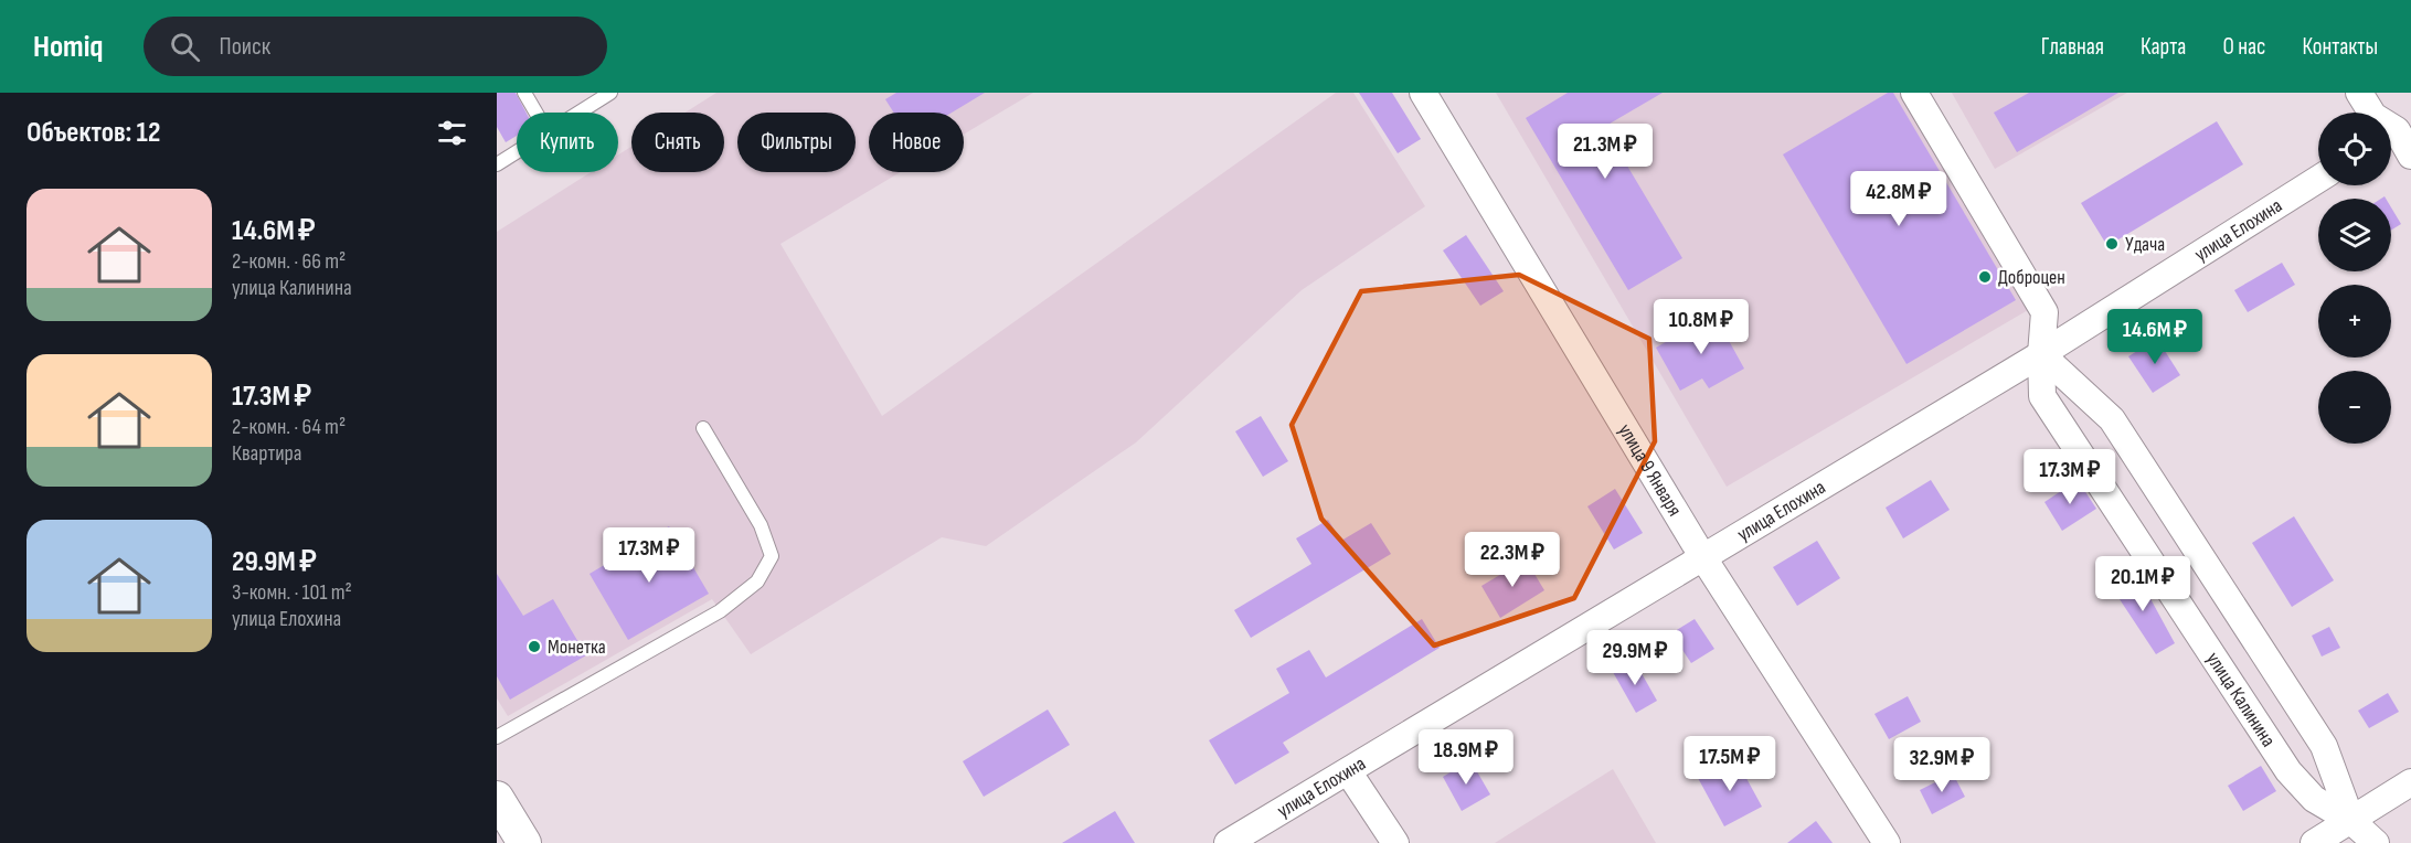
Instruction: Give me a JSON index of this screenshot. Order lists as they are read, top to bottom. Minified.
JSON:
{"streets":{"street":["улица Елохина","улица 9 Января","улица Калинина"]},"crossings":[["улица Елохина","улица 9 Января"],["улица Елохина","улица Калинина"]],"places":["Удача","Доброцен","Монетка"],"page":{"header":"Homiq","search":"Поиск","nav":["Главная","Карта","О нас","Контакты"],"heading":"Объектов: 12","map_buttons":["+","−"],"chip":["Купить","Снять","Фильтры","Новое"],"price":["21.3M ₽","42.8M ₽","10.8M ₽","14.6M ₽","17.3M ₽","17.3M ₽","22.3M ₽","20.1M ₽","29.9M ₽","18.9M ₽","17.5M ₽","32.9M ₽"],"list":[{"name":"14.6M ₽","note":"2-комн. · 66 m² · улица Калинина"},{"name":"17.3M ₽","note":"2-комн. · 64 m² · Квартира"},{"name":"29.9M ₽","note":"3-комн. · 101 m² · улица Елохина"}]}}
